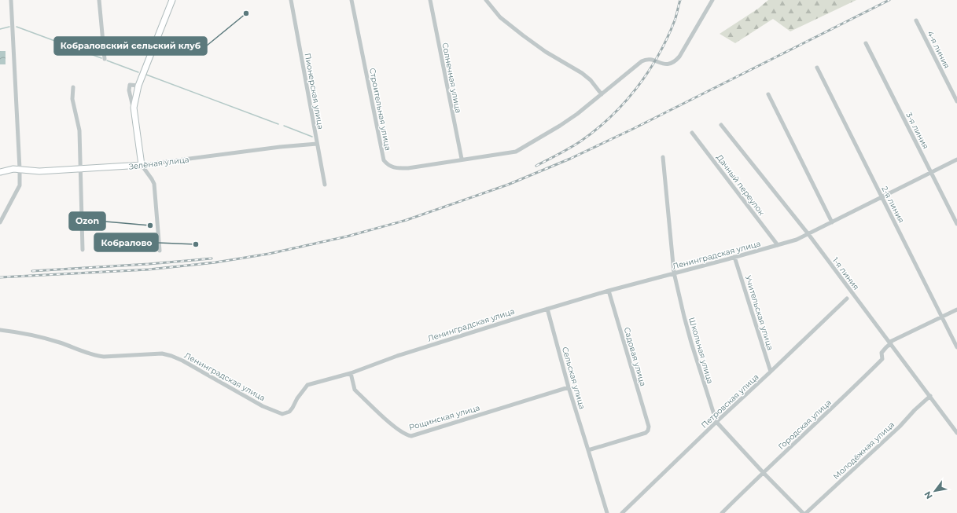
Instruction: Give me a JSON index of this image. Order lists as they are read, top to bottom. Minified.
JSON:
{"streets":{"street":["4-я линия","Солнечная улица","Пионерская улица","Строительная улица","3-я линия","Зелёная улица","Дачный переулок","2-я линия","Ленинградская улица","1-я линия","Учительская улица","Школьная улица","Садовая улица","Сельская улица","Петровская улица","Рощинская улица","Городская улица","Молодёжная улица"]},"crossings":[["Солнечная улица","Строительная улица"],["Пионерская улица","Зелёная улица"],["3-я линия","Ленинградская улица"],["Дачный переулок","Ленинградская улица"],["2-я линия","Ленинградская улица"],["Ленинградская улица","1-я линия"],["Ленинградская улица","Учительская улица"],["Ленинградская улица","Школьная улица"],["Ленинградская улица","Садовая улица"],["Ленинградская улица","Сельская улица"],["Ленинградская улица","Рощинская улица"],["1-я линия","Городская улица"],["1-я линия","Молодёжная улица"],["Учительская улица","Петровская улица"],["Школьная улица","Петровская улица"],["Школьная улица","Городская улица"],["Садовая улица","Сельская улица"],["Сельская улица","Рощинская улица"]],"places":["Кобраловский сельский клуб","Ozon","Кобралово"],"north":"bottom left"}
